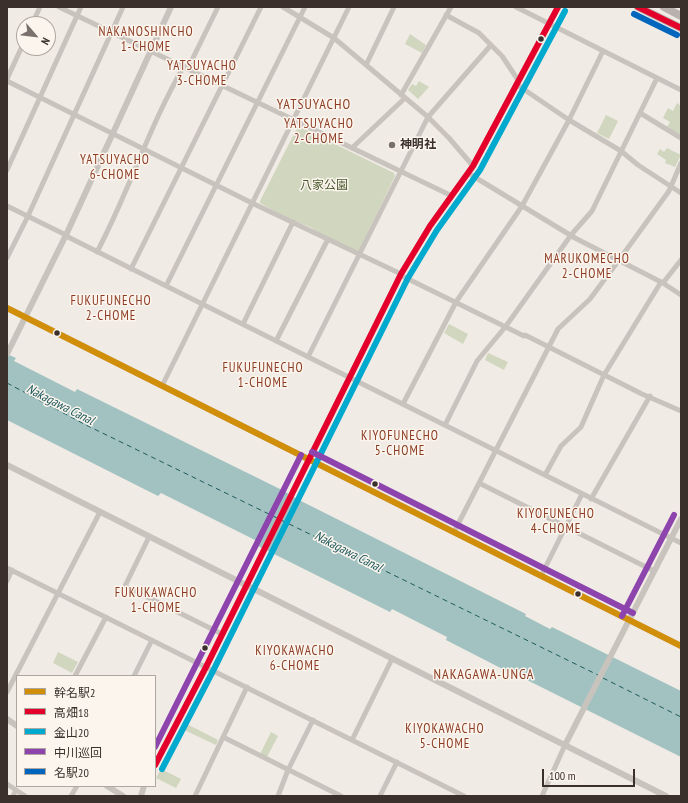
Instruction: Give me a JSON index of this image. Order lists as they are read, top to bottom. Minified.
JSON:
{"districts":["NAKANOSHINCHO 1-CHOME","YATSUYACHO 3-CHOME","YATSUYACHO","YATSUYACHO 2-CHOME","YATSUYACHO 6-CHOME","MARUKOMECHO 2-CHOME","FUKUFUNECHO 2-CHOME","FUKUFUNECHO 1-CHOME","KIYOFUNECHO 5-CHOME","KIYOFUNECHO 4-CHOME","FUKUKAWACHO 1-CHOME","KIYOKAWACHO 6-CHOME","NAKAGAWA-UNGA","KIYOKAWACHO 5-CHOME"],"water":["Nakagawa Canal"],"parks":["八家公園"],"places":["神明社"],"lines":["transit line 高畑18","transit line 金山20","transit line 名駅20","transit line 幹名駅2","transit line 中川巡回"],"legend":["幹名駅2","高畑18","金山20","中川巡回","名駅20"],"scale_bar":"100 m","north":"bottom right"}
